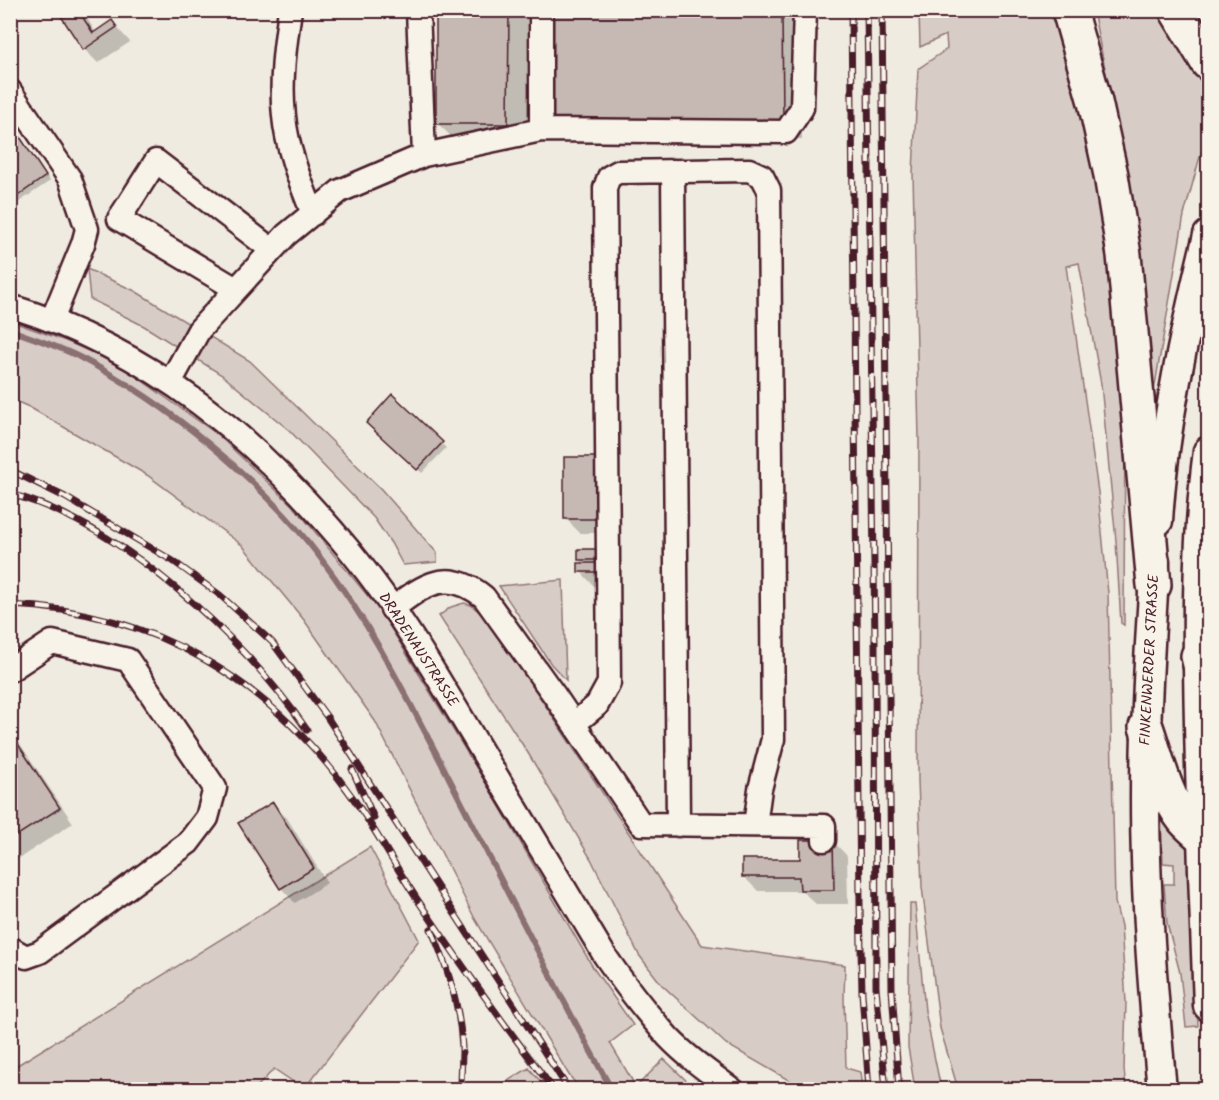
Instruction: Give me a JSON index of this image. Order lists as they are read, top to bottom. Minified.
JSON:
{"streets":{"main road":["FINKENWERDER STRASSE"],"street":["DRADENAUSTRASSE"]}}
